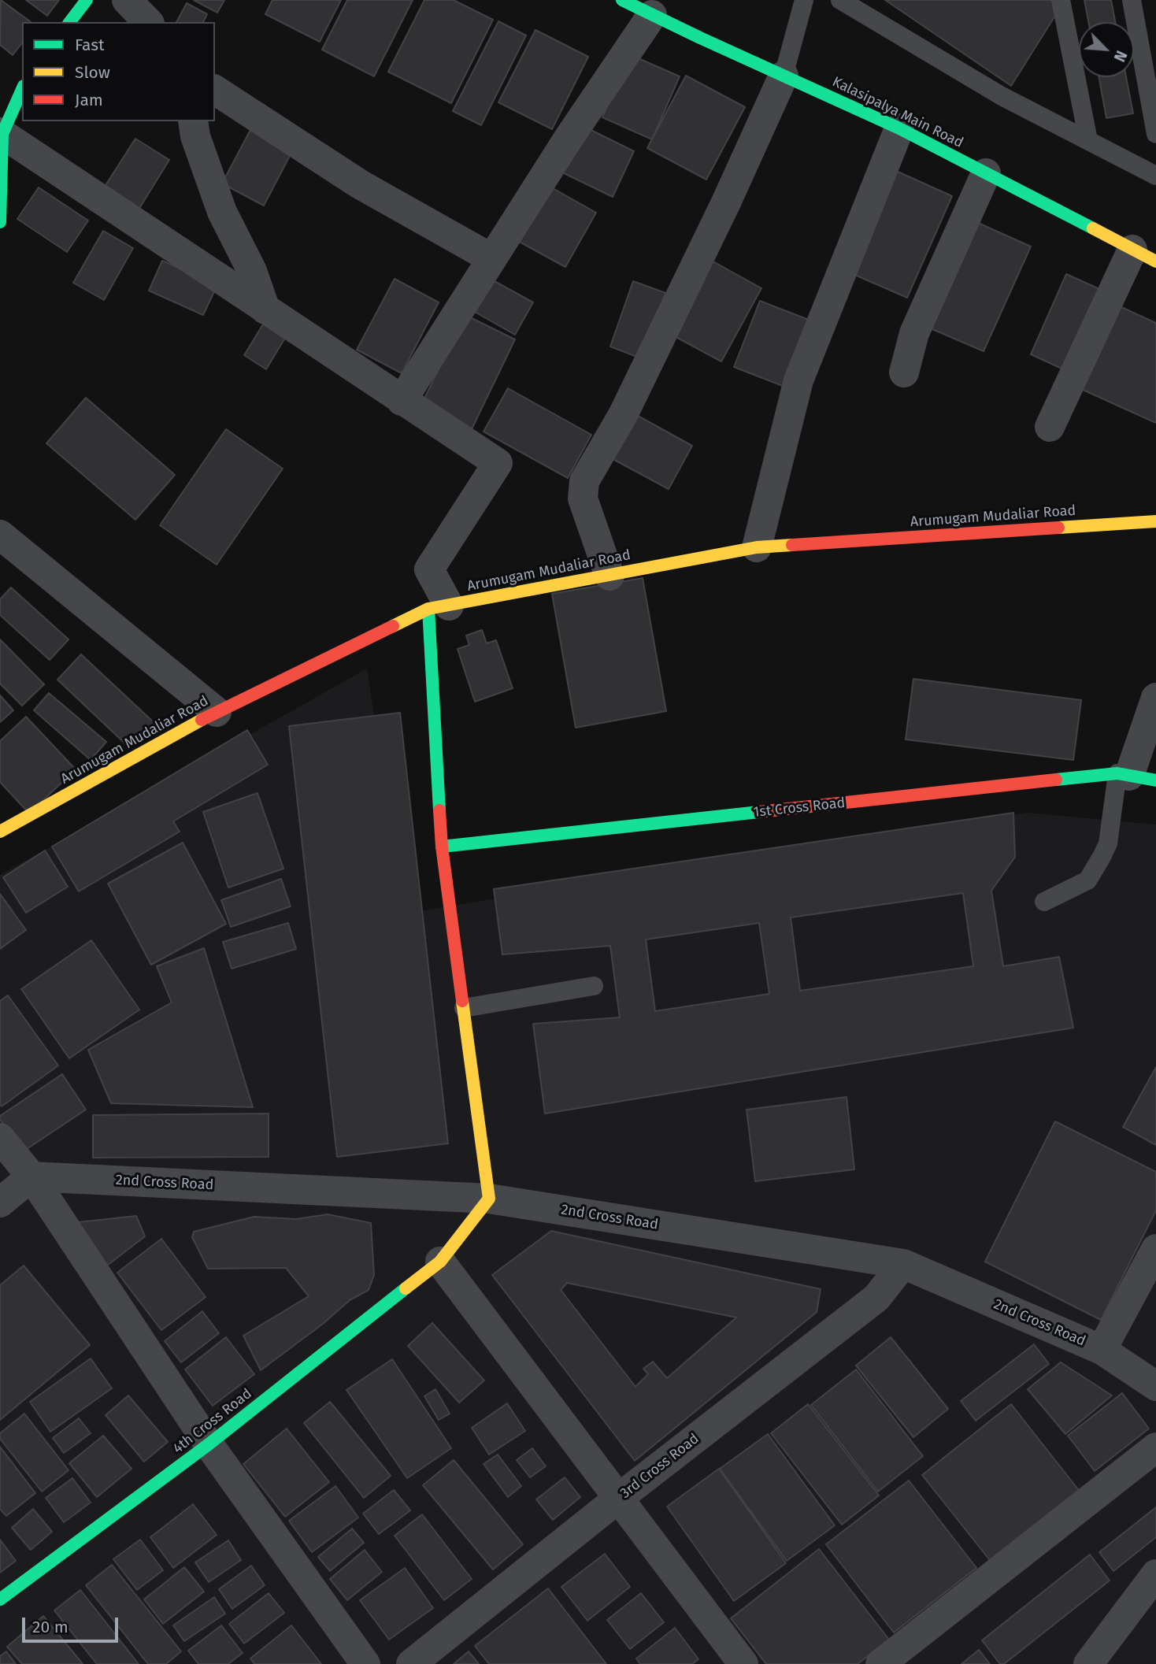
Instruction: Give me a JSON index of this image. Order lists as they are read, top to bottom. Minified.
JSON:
{"streets":{"street":["Kalasipalya Main Road","Arumugam Mudaliar Road","1st Cross Road","2nd Cross Road","4th Cross Road","3rd Cross Road"]},"crossings":[["2nd Cross Road","4th Cross Road"],["2nd Cross Road","3rd Cross Road"]],"legend":["Fast","Slow","Jam"],"scale_bar":"20 m","north":"bottom right"}
